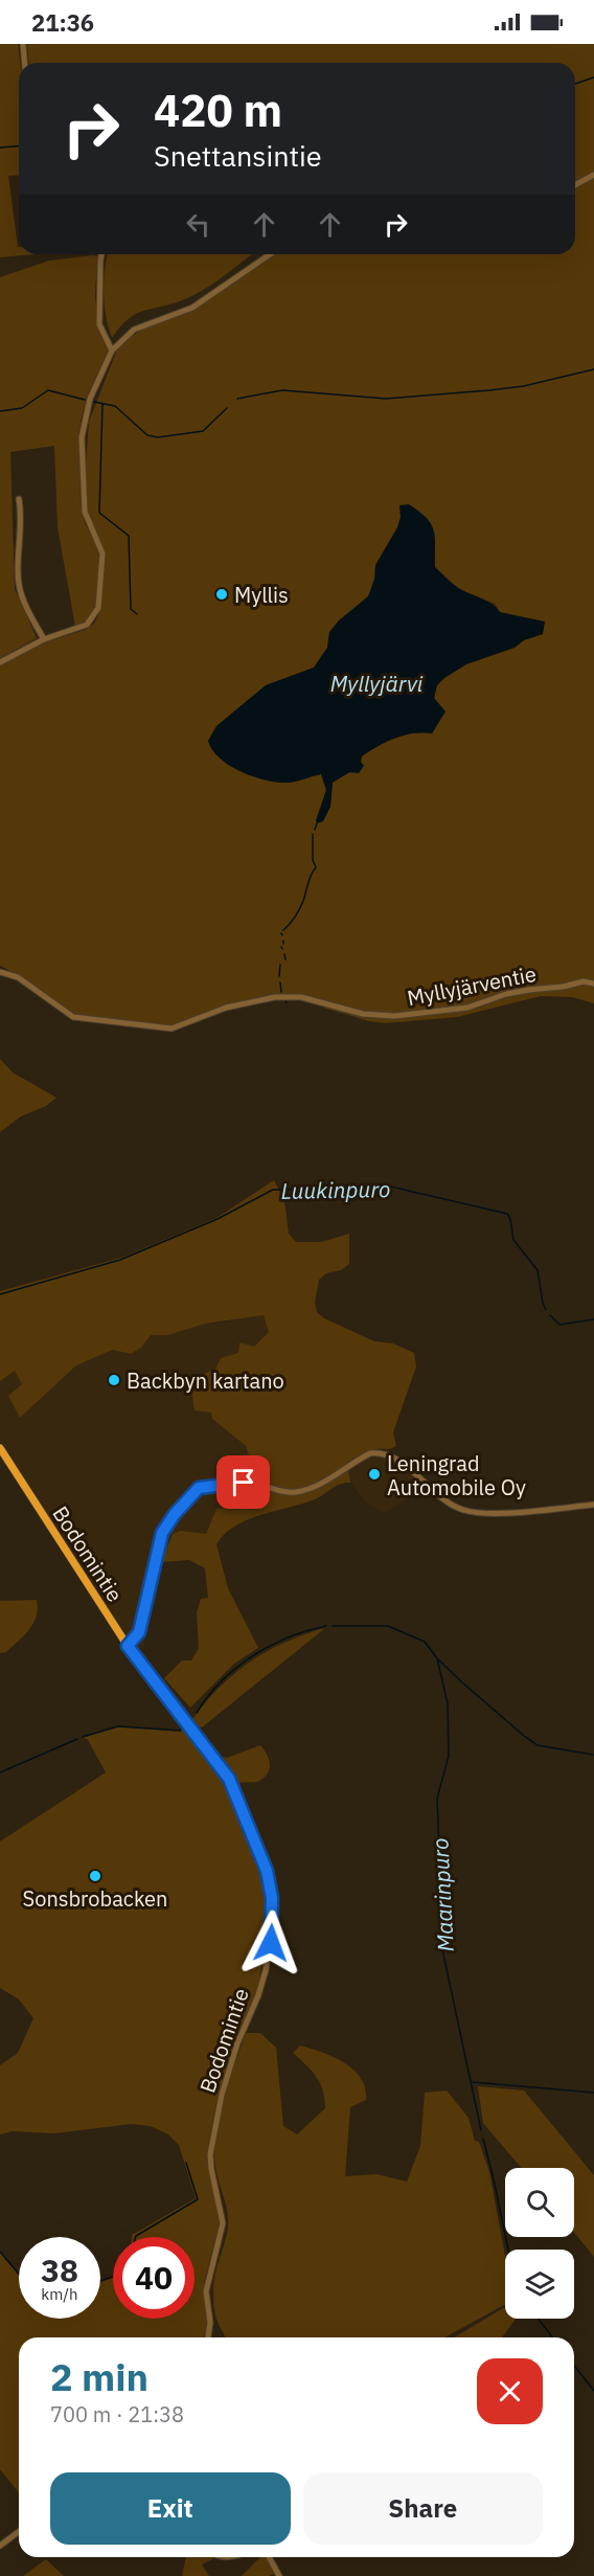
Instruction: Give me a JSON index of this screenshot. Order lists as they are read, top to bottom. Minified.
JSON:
{"streets":{"main road":["Bodomintie"],"street":["Myllyjärventie"]},"water":["Myllyjärvi","Luukinpuro","Maarinpuro"],"places":["Myllis","Backbyn kartano","Leningrad Automobile Oy","Sonsbrobacken"],"page":{"status":"21:36","turn":["420 m","Snettansintie"],"speed":"38 km/h","limit":"40","heading":["2 min","700 m · 21:38"],"buttons":["Exit","Share"]}}
